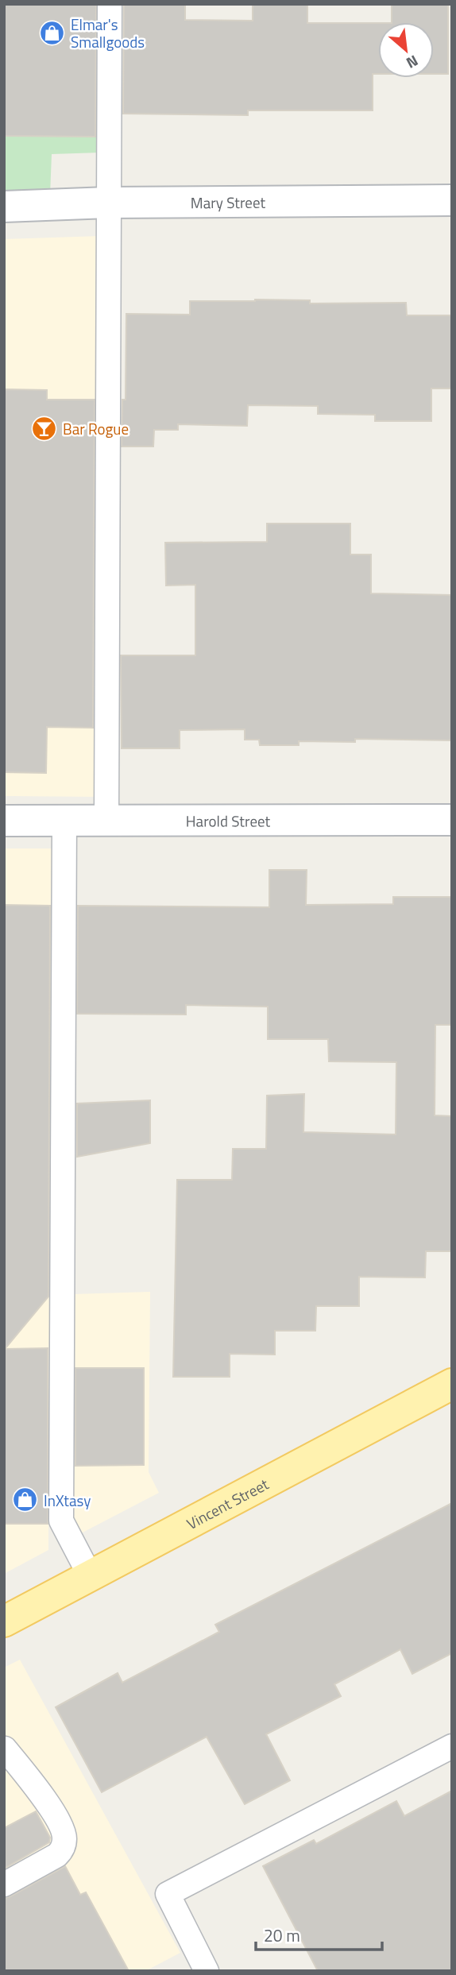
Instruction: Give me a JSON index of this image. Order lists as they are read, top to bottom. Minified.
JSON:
{"streets":{"main road":["Vincent Street"],"street":["Mary Street","Harold Street"]},"places":{"shop":["Elmar's Smallgoods","InXtasy"],"bar":["Bar Rogue"]},"scale_bar":"20 m","north":"bottom right"}
